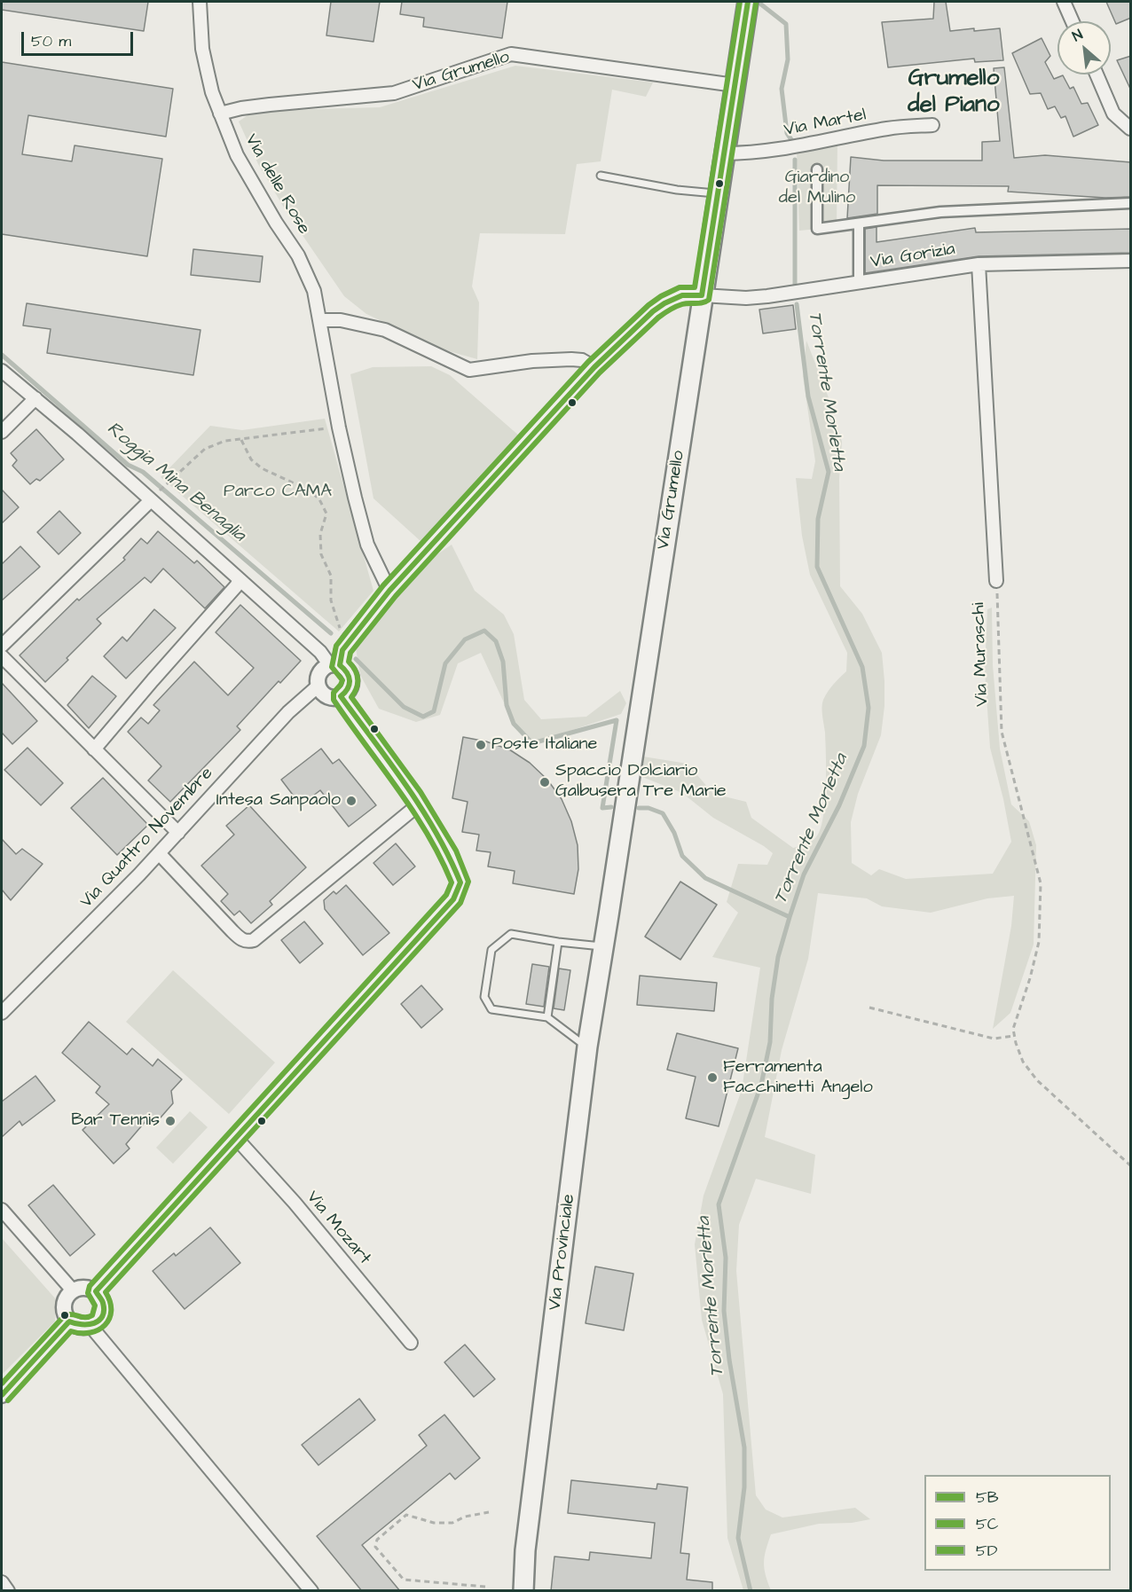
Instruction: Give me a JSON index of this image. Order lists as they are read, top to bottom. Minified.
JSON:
{"streets":{"main road":["Via Grumello","Via Provinciale"],"street":["Via Martel","Via delle Rose","Via Gorizia","Via Muraschi","Via Quattro Novembre","Via Mozart"]},"crossings":[["Via Grumello","Via Martel"],["Via Grumello","Via delle Rose"],["Via Grumello","Via Gorizia"],["Via Grumello","Via Provinciale"],["Via Gorizia","Via Muraschi"]],"districts":["Grumello del Piano"],"water":["Torrente Morletta","Roggia Mina Benaglia"],"parks":["Giardino del Mulino","Parco CAMA"],"places":["Poste Italiane","Spaccio Dolciario Galbusera Tre Marie","Intesa Sanpaolo","Ferramenta Facchinetti Angelo","Bar Tennis"],"lines":["transit line 5B","transit line 5D","transit line 5C"],"legend":["5B","5C","5D"],"scale_bar":"50 m","north":"top left"}
